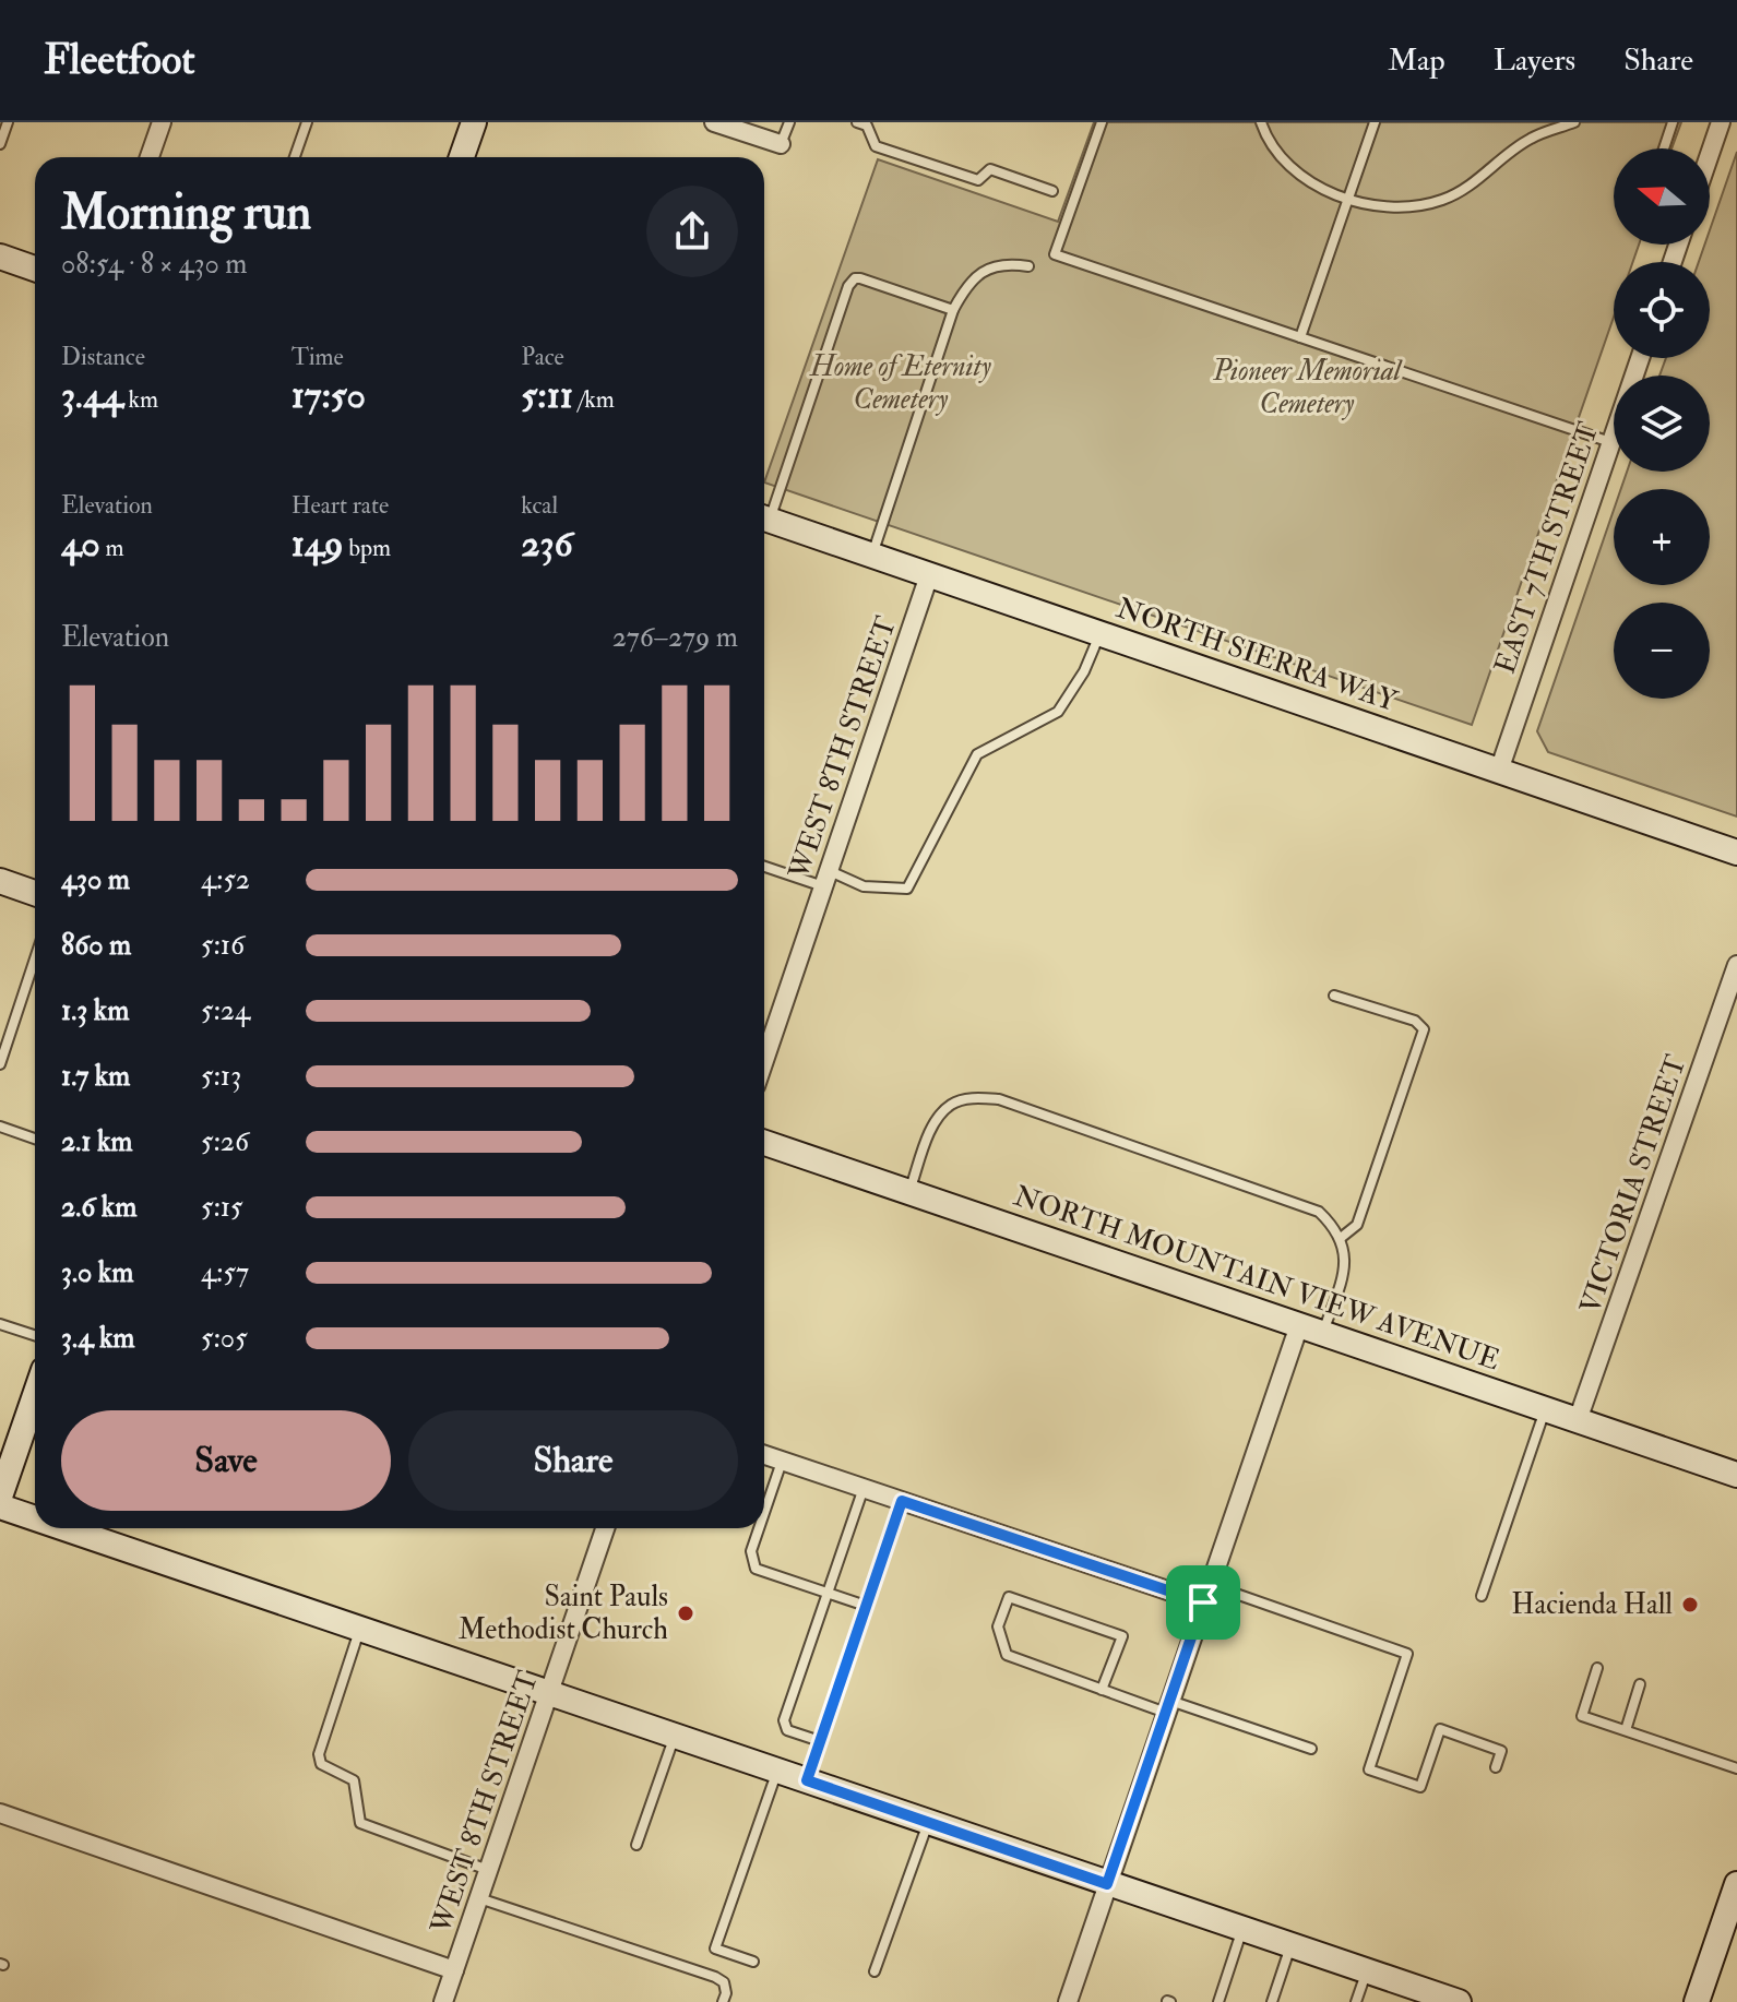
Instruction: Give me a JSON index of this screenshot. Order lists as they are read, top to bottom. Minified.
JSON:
{"streets":{"street":["EAST 7TH STREET","NORTH SIERRA WAY","WEST 8TH STREET","VICTORIA STREET","NORTH MOUNTAIN VIEW AVENUE"]},"crossings":[["EAST 7TH STREET","NORTH SIERRA WAY"],["NORTH SIERRA WAY","WEST 8TH STREET"],["VICTORIA STREET","NORTH MOUNTAIN VIEW AVENUE"]],"parks":["Home of Eternity Cemetery","Pioneer Memorial Cemetery"],"places":["Hacienda Hall","Saint Pauls Methodist Church"],"north":"left","page":{"header":"Fleetfoot","nav":["Map","Layers","Share"],"map_buttons":["+","−"],"heading":["Morning run","08:54 · 8 × 430 m"],"stats":[["Distance","3.44 km"],["Time","17:50"],["Pace","5:11 /km"],["Elevation","40 m"],["Heart rate","149 bpm"],["kcal","236"]],"chart":["Elevation","276–279 m"],"list":[{"name":"430 m","note":"4:52"},{"name":"860 m","note":"5:16"},{"name":"1.3 km","note":"5:24"},{"name":"1.7 km","note":"5:13"},{"name":"2.1 km","note":"5:26"},{"name":"2.6 km","note":"5:15"},{"name":"3.0 km","note":"4:57"},{"name":"3.4 km","note":"5:05"}],"buttons":["Save","Share"]}}
